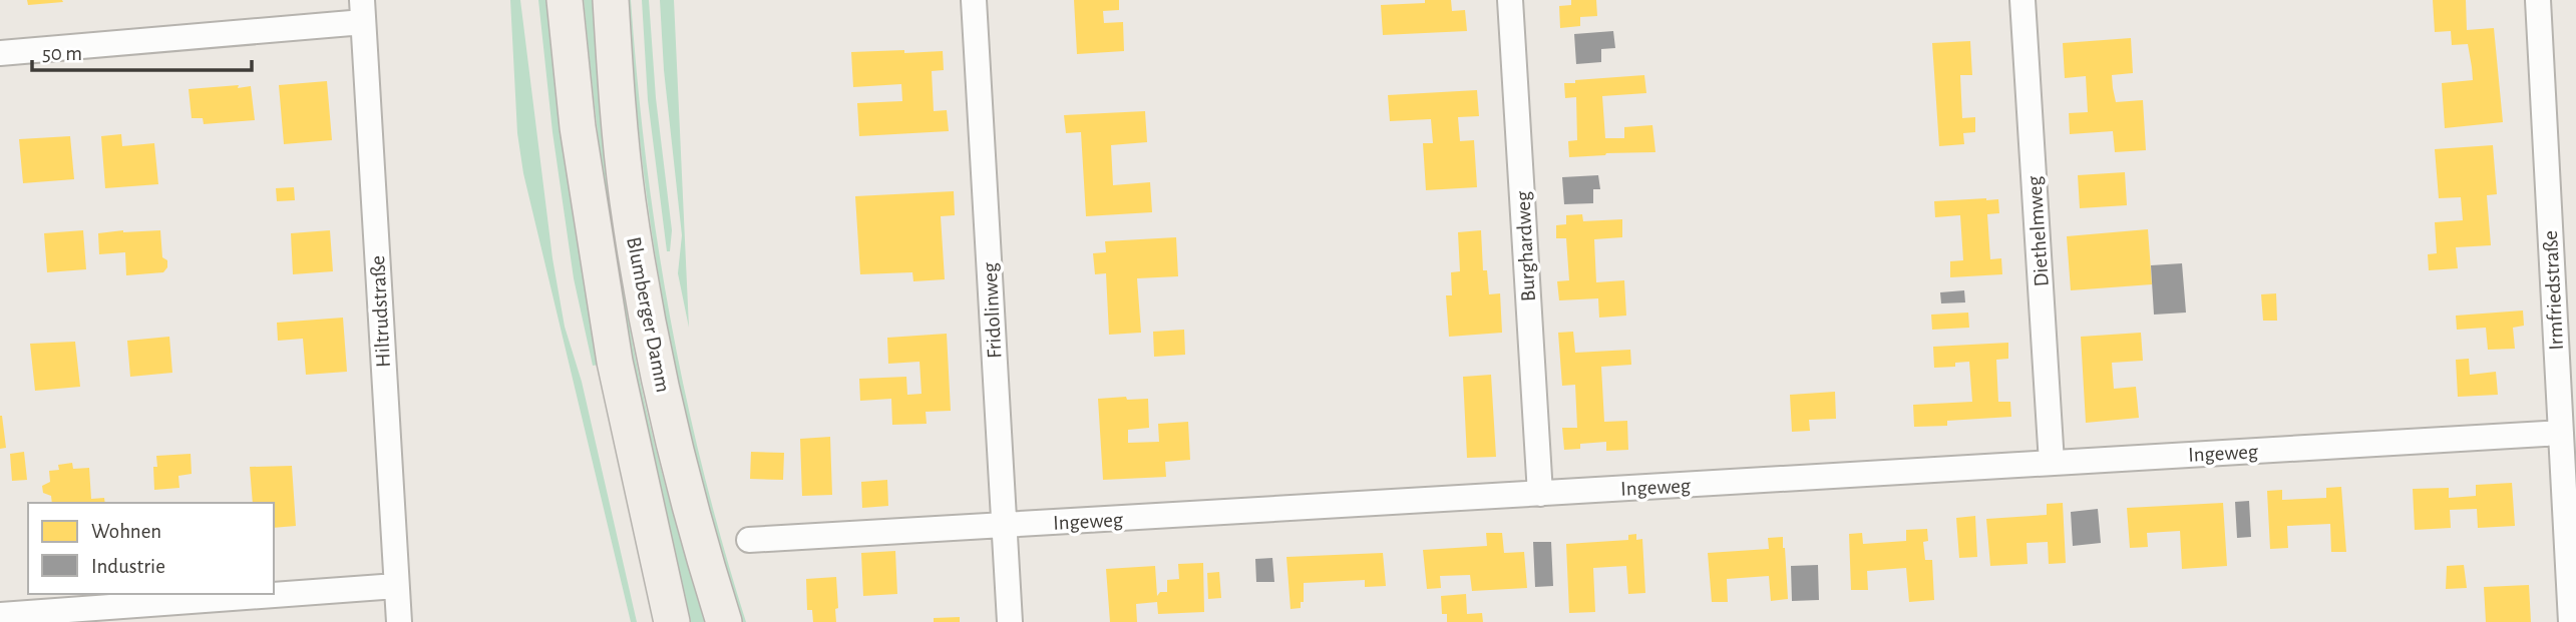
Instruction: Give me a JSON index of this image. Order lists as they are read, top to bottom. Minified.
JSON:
{"streets":{"main road":["Blumberger Damm"],"street":["Diethelmweg","Burghardweg","Irmfriedstraße","Fridolinweg","Hiltrudstraße","Ingeweg"]},"crossings":[["Diethelmweg","Ingeweg"],["Burghardweg","Ingeweg"],["Irmfriedstraße","Ingeweg"],["Fridolinweg","Ingeweg"]],"legend":["Wohnen","Industrie"],"scale_bar":"50 m"}
